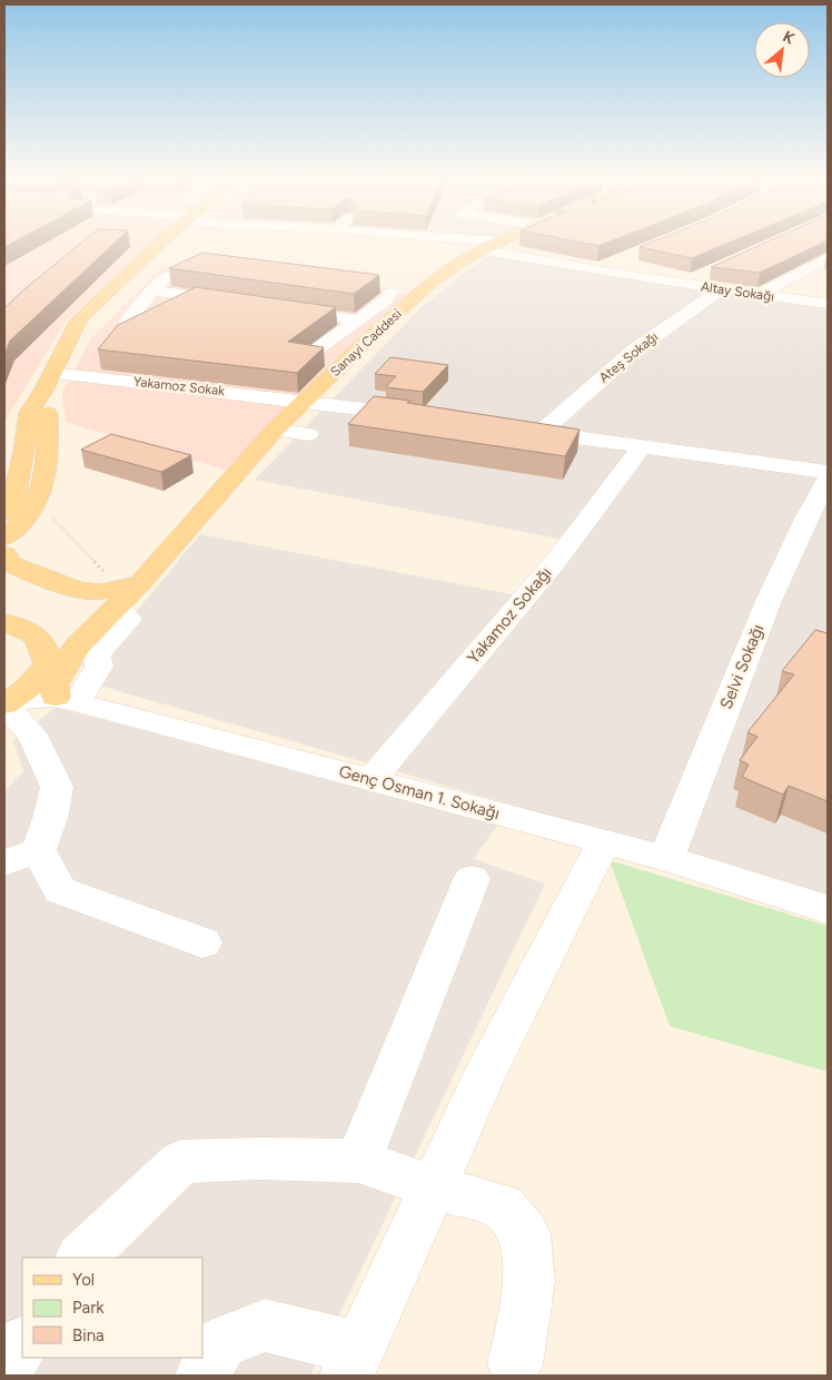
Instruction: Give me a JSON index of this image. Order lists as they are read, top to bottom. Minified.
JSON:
{"streets":{"main road":["Sanayi Caddesi"],"street":["Altay Sokağı","Ateş Sokağı","Yakamoz Sokak","Yakamoz Sokağı","Selvi Sokağı","Genç Osman 1. Sokağı"]},"crossings":[["Altay Sokağı","Sanayi Caddesi"],["Altay Sokağı","Ateş Sokağı"],["Sanayi Caddesi","Yakamoz Sokak"],["Yakamoz Sokağı","Genç Osman 1. Sokağı"],["Selvi Sokağı","Genç Osman 1. Sokağı"]],"legend":["Yol","Park","Bina"],"north":"top right"}
